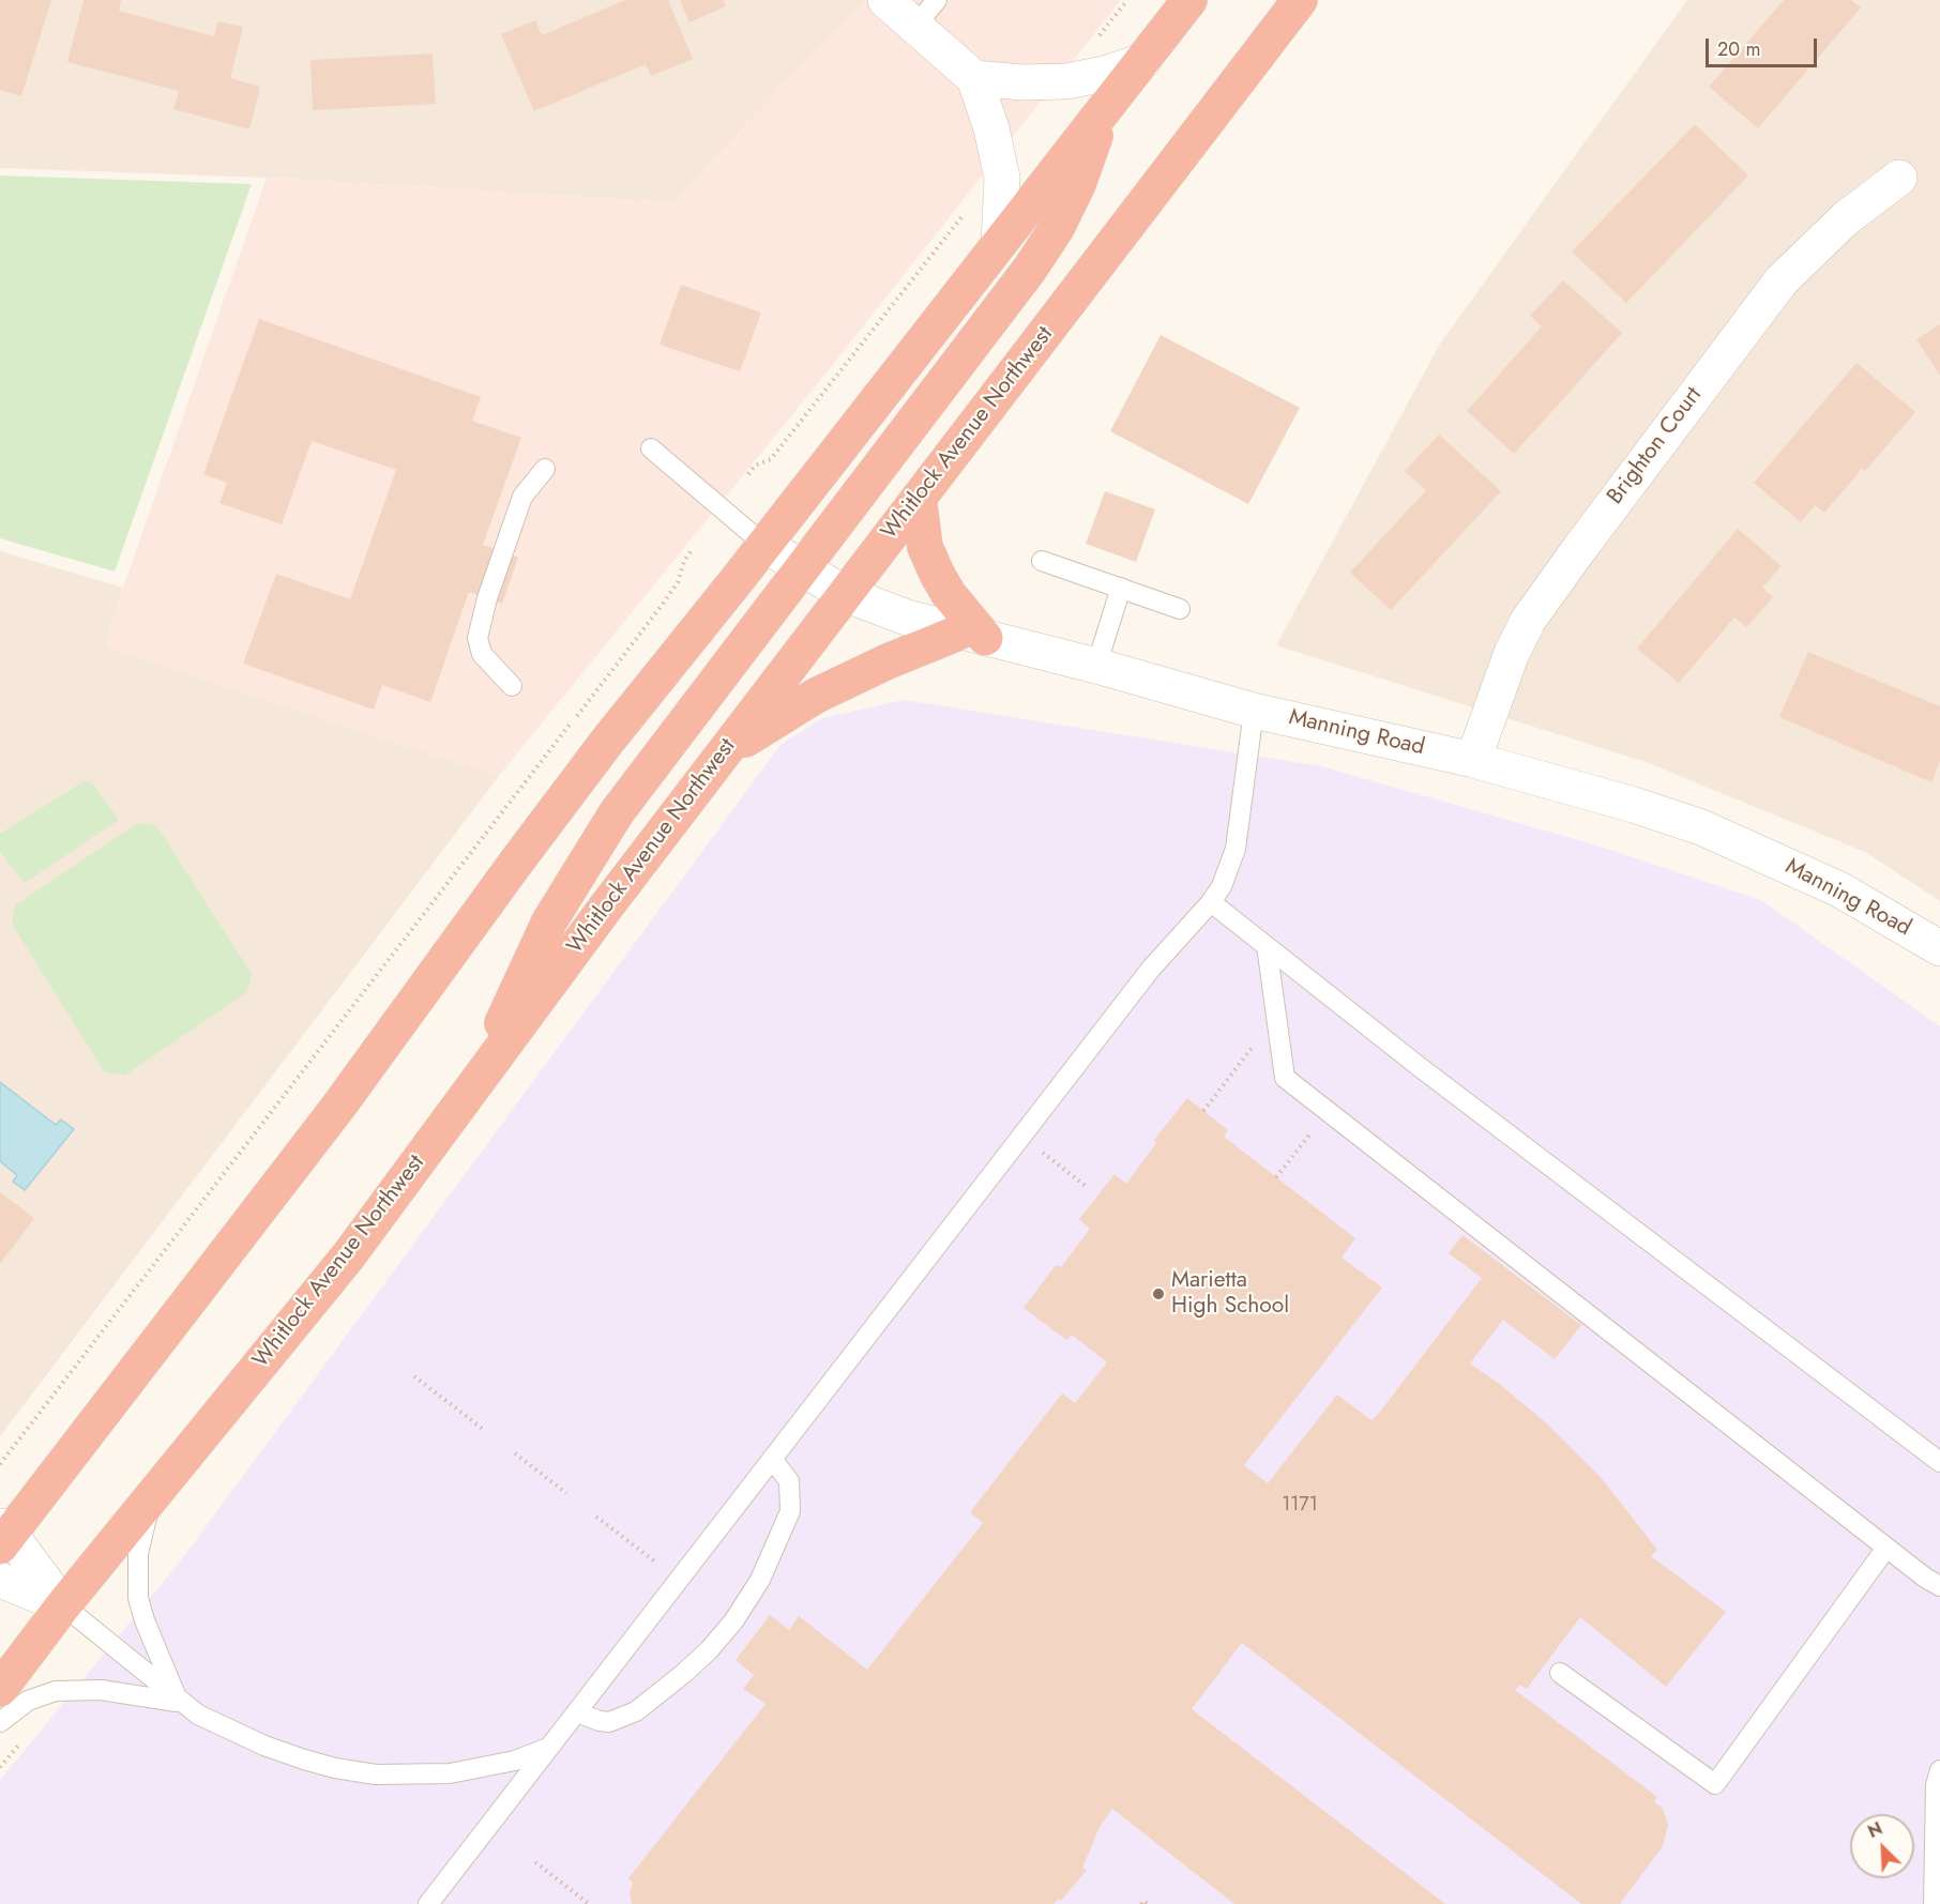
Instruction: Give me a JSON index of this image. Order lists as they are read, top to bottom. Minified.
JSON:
{"streets":{"highway":["Whitlock Avenue Northwest"],"street":["Brighton Court","Manning Road"]},"crossings":[["Whitlock Avenue Northwest","Manning Road"],["Brighton Court","Manning Road"]],"places":["Marietta High School"],"house_numbers":["1171"],"scale_bar":"20 m","north":"top left"}
